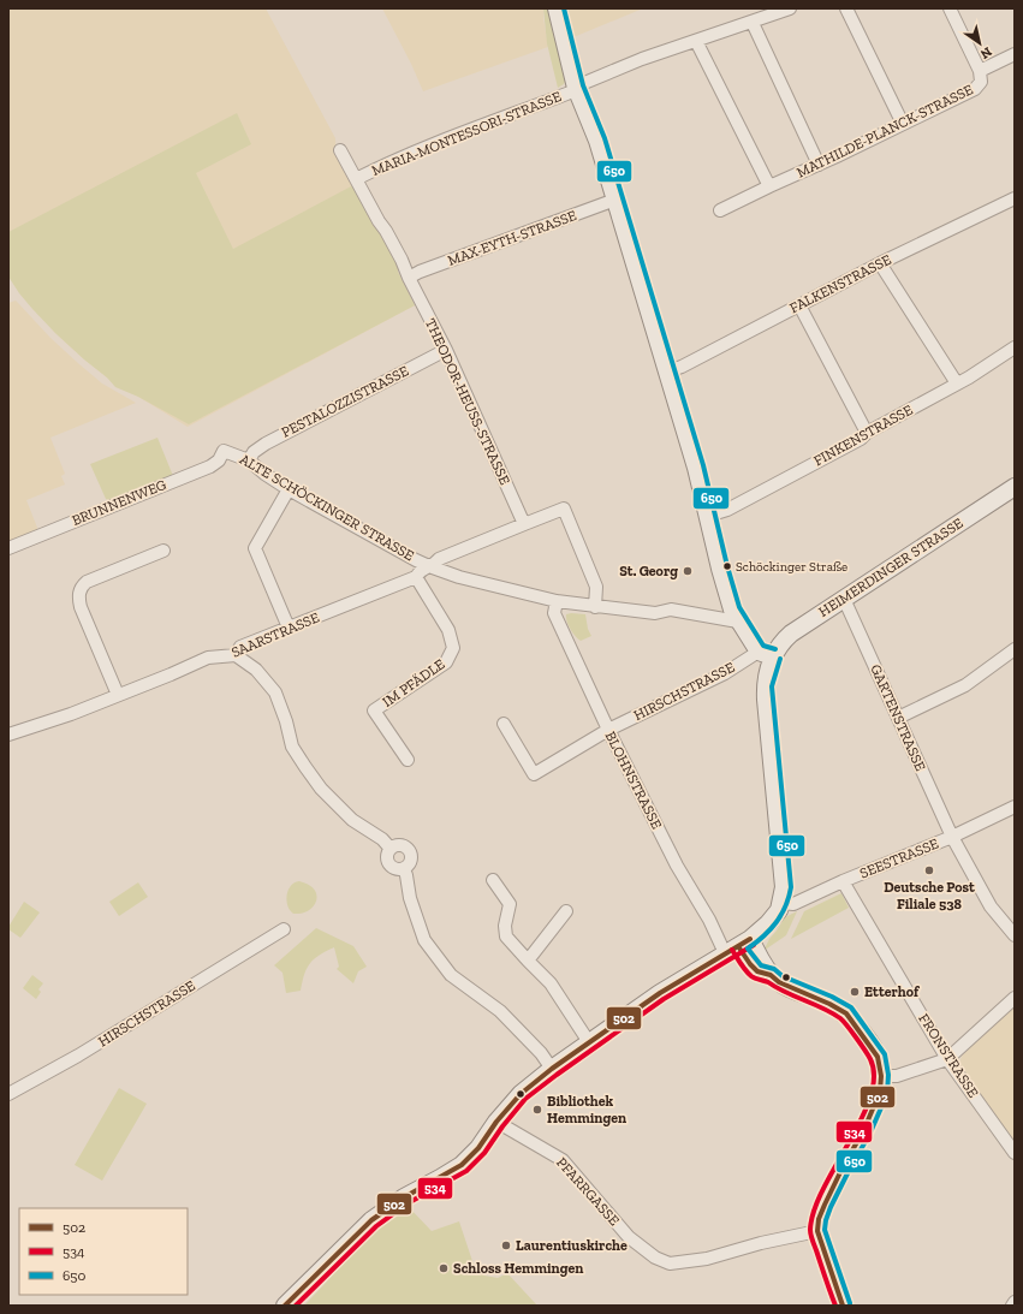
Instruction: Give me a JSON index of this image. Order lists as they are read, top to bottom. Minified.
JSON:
{"streets":{"main road":["HEIMERDINGER STRASSE"],"street":["MATHILDE-PLANCK-STRASSE","MARIA-MONTESSORI-STRASSE","MAX-EYTH-STRASSE","FALKENSTRASSE","PESTALOZZISTRASSE","THEODOR-HEUSS-STRASSE","FINKENSTRASSE","BRUNNENWEG","ALTE SCHÖCKINGER STRASSE","SAARSTRASSE","IM PFÄDLE","HIRSCHSTRASSE","GARTENSTRASSE","BLOHNSTRASSE","SEESTRASSE","FRONSTRASSE","PFARRGASSE"]},"crossings":[["MARIA-MONTESSORI-STRASSE","THEODOR-HEUSS-STRASSE"],["MAX-EYTH-STRASSE","THEODOR-HEUSS-STRASSE"],["PESTALOZZISTRASSE","THEODOR-HEUSS-STRASSE"],["PESTALOZZISTRASSE","ALTE SCHÖCKINGER STRASSE"],["THEODOR-HEUSS-STRASSE","SAARSTRASSE"],["BRUNNENWEG","ALTE SCHÖCKINGER STRASSE"],["ALTE SCHÖCKINGER STRASSE","SAARSTRASSE"],["ALTE SCHÖCKINGER STRASSE","BLOHNSTRASSE"],["HEIMERDINGER STRASSE","HIRSCHSTRASSE"],["HEIMERDINGER STRASSE","GARTENSTRASSE"],["SAARSTRASSE","IM PFÄDLE"],["HIRSCHSTRASSE","BLOHNSTRASSE"],["GARTENSTRASSE","SEESTRASSE"],["SEESTRASSE","FRONSTRASSE"]],"places":["Schöckinger Straße","St. Georg","Deutsche Post Filiale 538","Etterhof","Bibliothek Hemmingen","Laurentiuskirche","Schloss Hemmingen"],"lines":["transit line 650","transit line 502","transit line 534"],"legend":["502","534","650"],"north":"bottom right"}
